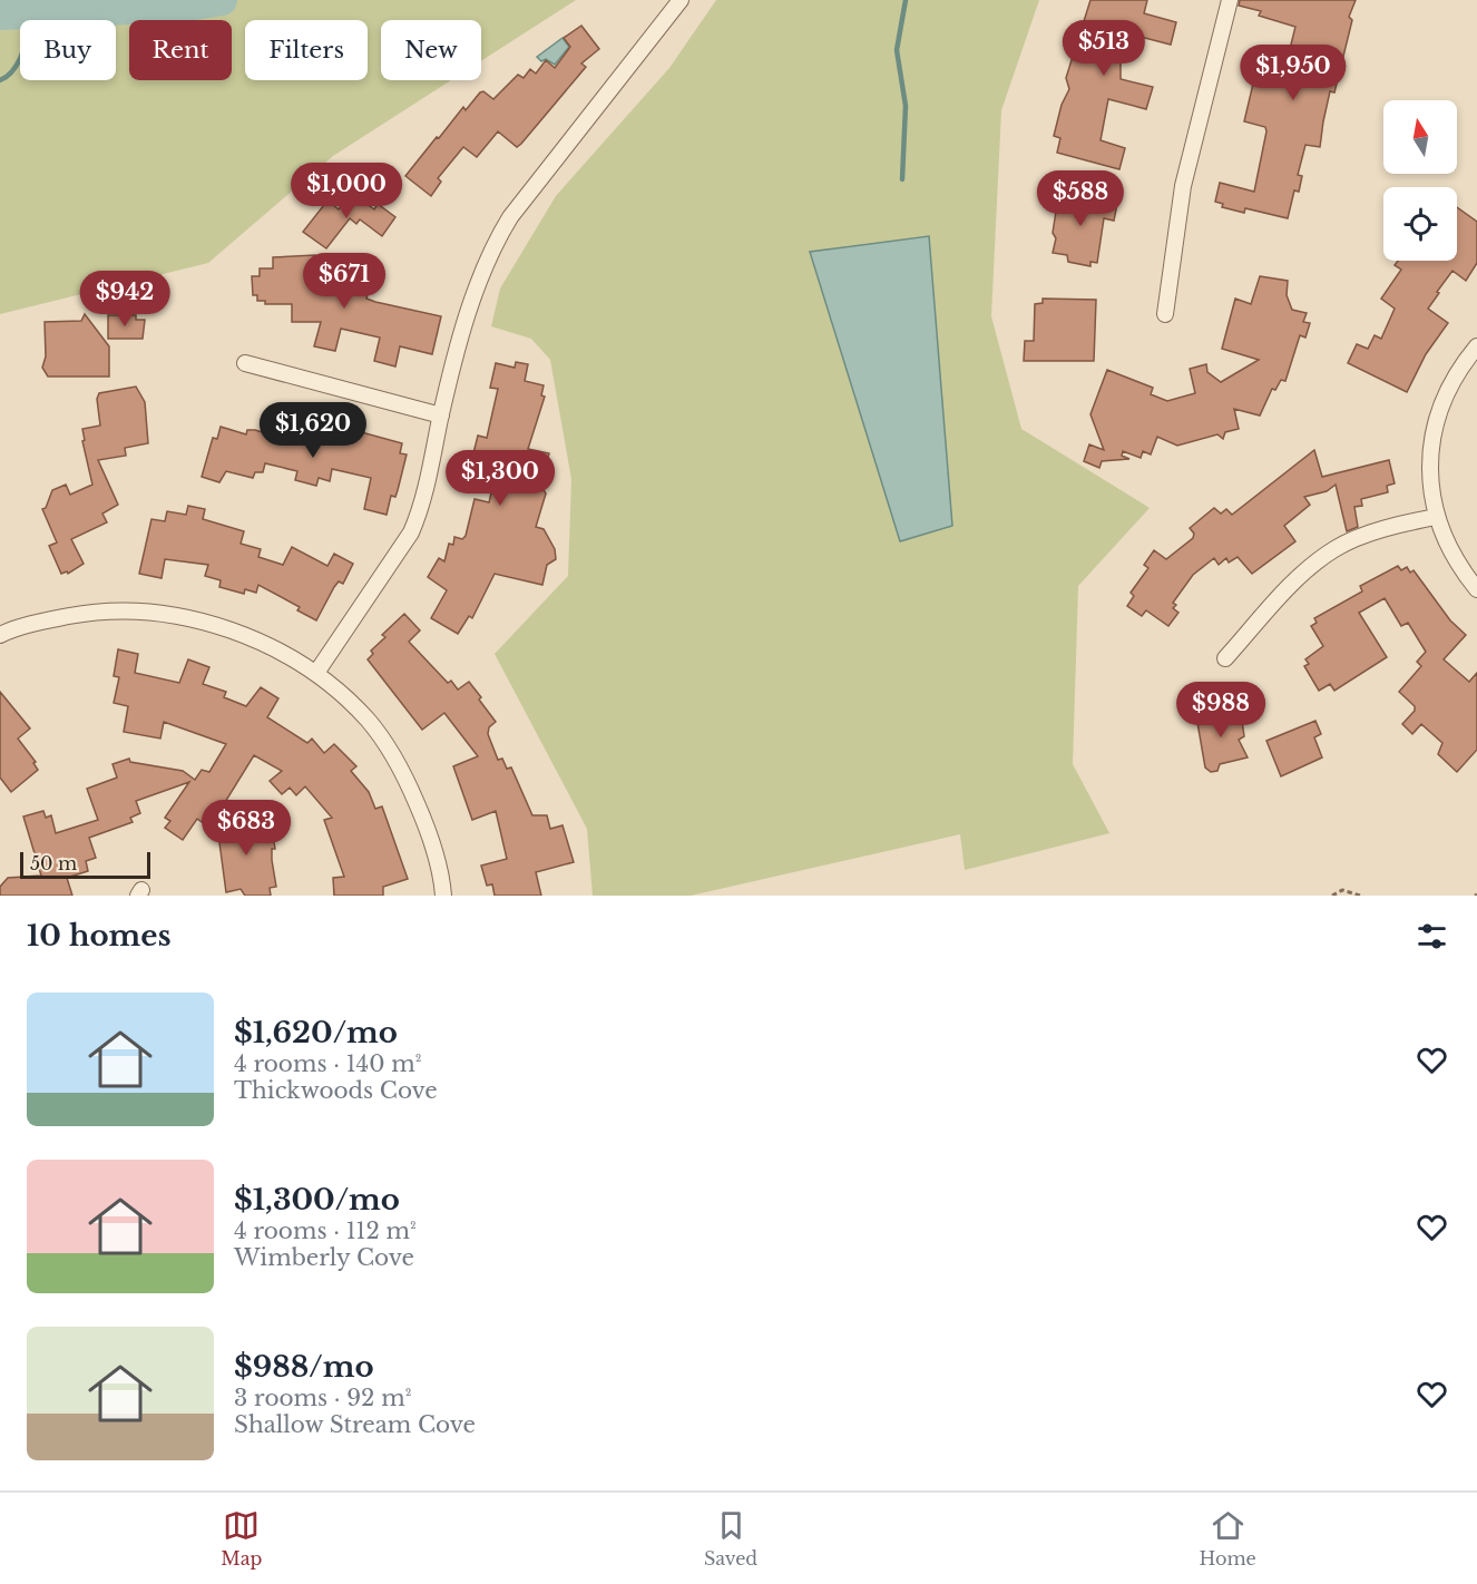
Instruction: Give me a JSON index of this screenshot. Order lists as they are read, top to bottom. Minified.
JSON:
{"scale_bar":"50 m","north":"top","page":{"price":["$513","$1,950","$1,000","$588","$671","$942","$1,620","$1,300","$988","$683"],"chip":["Buy","Rent","Filters","New"],"scale":"50 m","heading":"10 homes","list":[{"name":"$1,620/mo","note":"4 rooms · 140 m² · Thickwoods Cove"},{"name":"$1,300/mo","note":"4 rooms · 112 m² · Wimberly Cove"},{"name":"$988/mo","note":"3 rooms · 92 m² · Shallow Stream Cove"}],"tabs":["Map","Saved","Home"]}}
